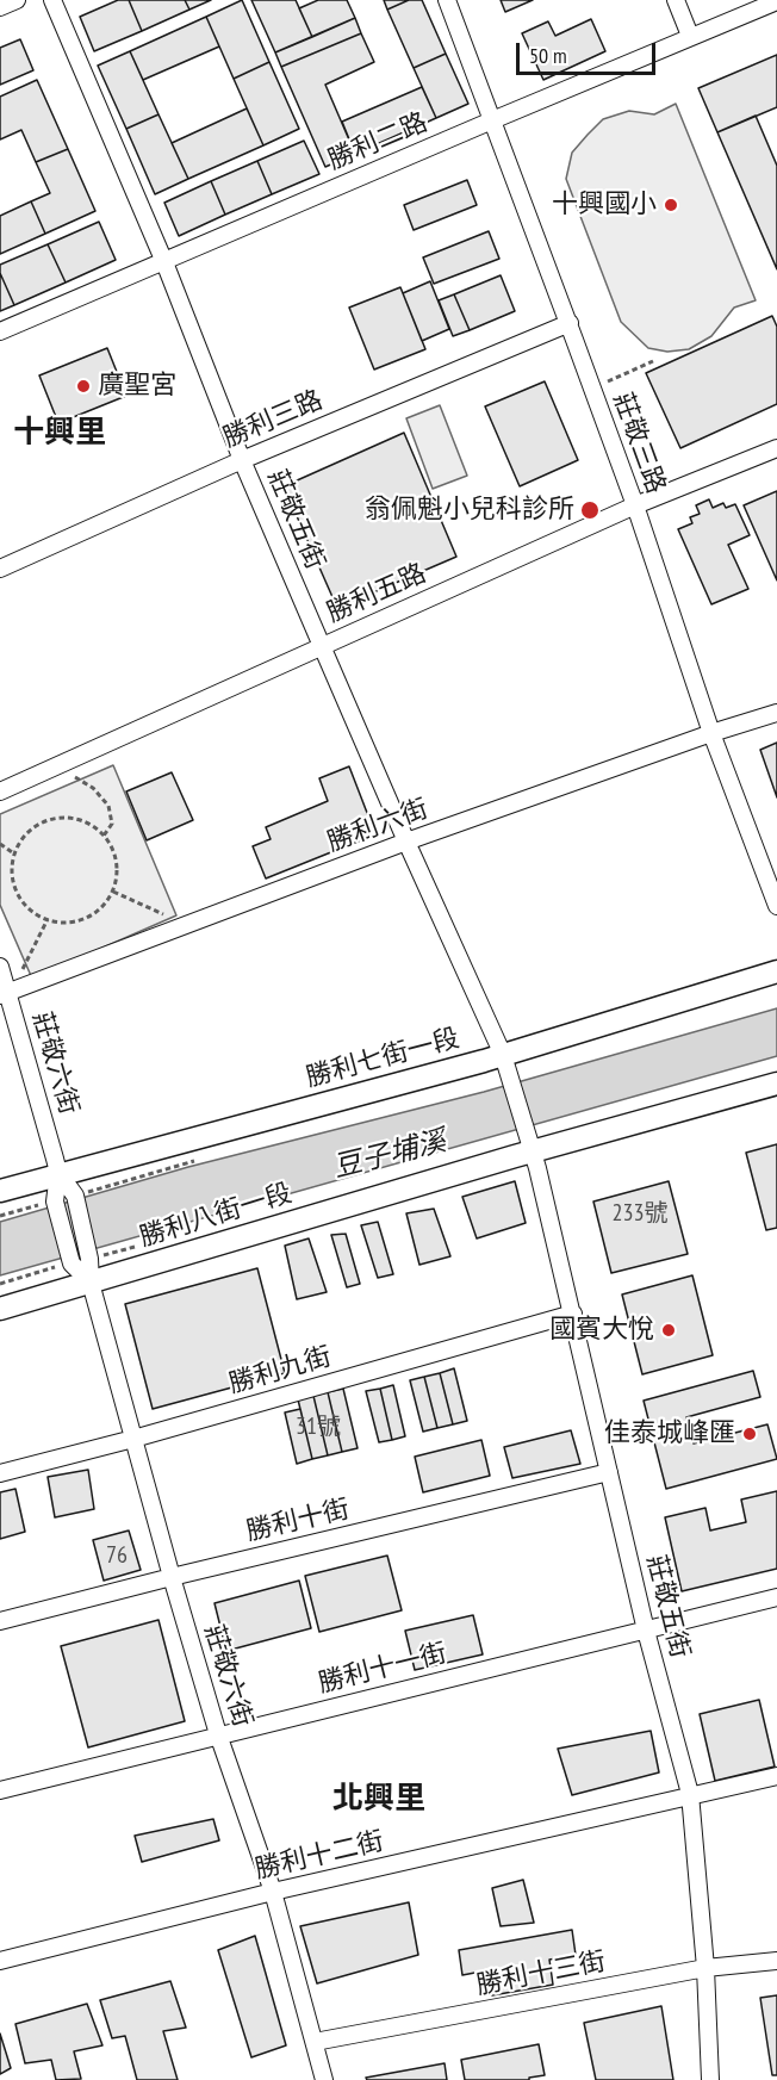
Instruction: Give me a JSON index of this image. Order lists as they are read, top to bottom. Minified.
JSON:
{"streets":{"street":["勝利二路","勝利三路","莊敬三路","莊敬五街","勝利五路","勝利六街","勝利七街一段","莊敬六街","勝利八街一段","勝利九街","勝利十街","勝利十一街","勝利十二街","勝利十三街"]},"crossings":[["勝利二路","莊敬三路"],["勝利二路","莊敬五街"],["勝利三路","莊敬三路"],["勝利三路","莊敬五街"],["莊敬三路","勝利五路"],["莊敬三路","勝利六街"],["莊敬五街","勝利五路"],["莊敬五街","勝利六街"],["莊敬五街","勝利七街一段"],["莊敬五街","勝利八街一段"],["莊敬五街","勝利九街"],["莊敬五街","勝利十街"],["莊敬五街","勝利十一街"],["莊敬五街","勝利十二街"],["莊敬五街","勝利十三街"],["勝利六街","莊敬六街"],["勝利七街一段","莊敬六街"],["莊敬六街","勝利八街一段"],["莊敬六街","勝利九街"],["莊敬六街","勝利十街"],["莊敬六街","勝利十一街"],["莊敬六街","勝利十二街"],["莊敬六街","勝利十三街"]],"districts":["十興里","北興里"],"water":["豆子埔溪"],"places":["十興國小","廣聖宮","翁佩魁小兒科診所","國賓大悅","佳泰城峰匯"],"house_numbers":["233號","31號","76"],"scale_bar":"50 m"}
